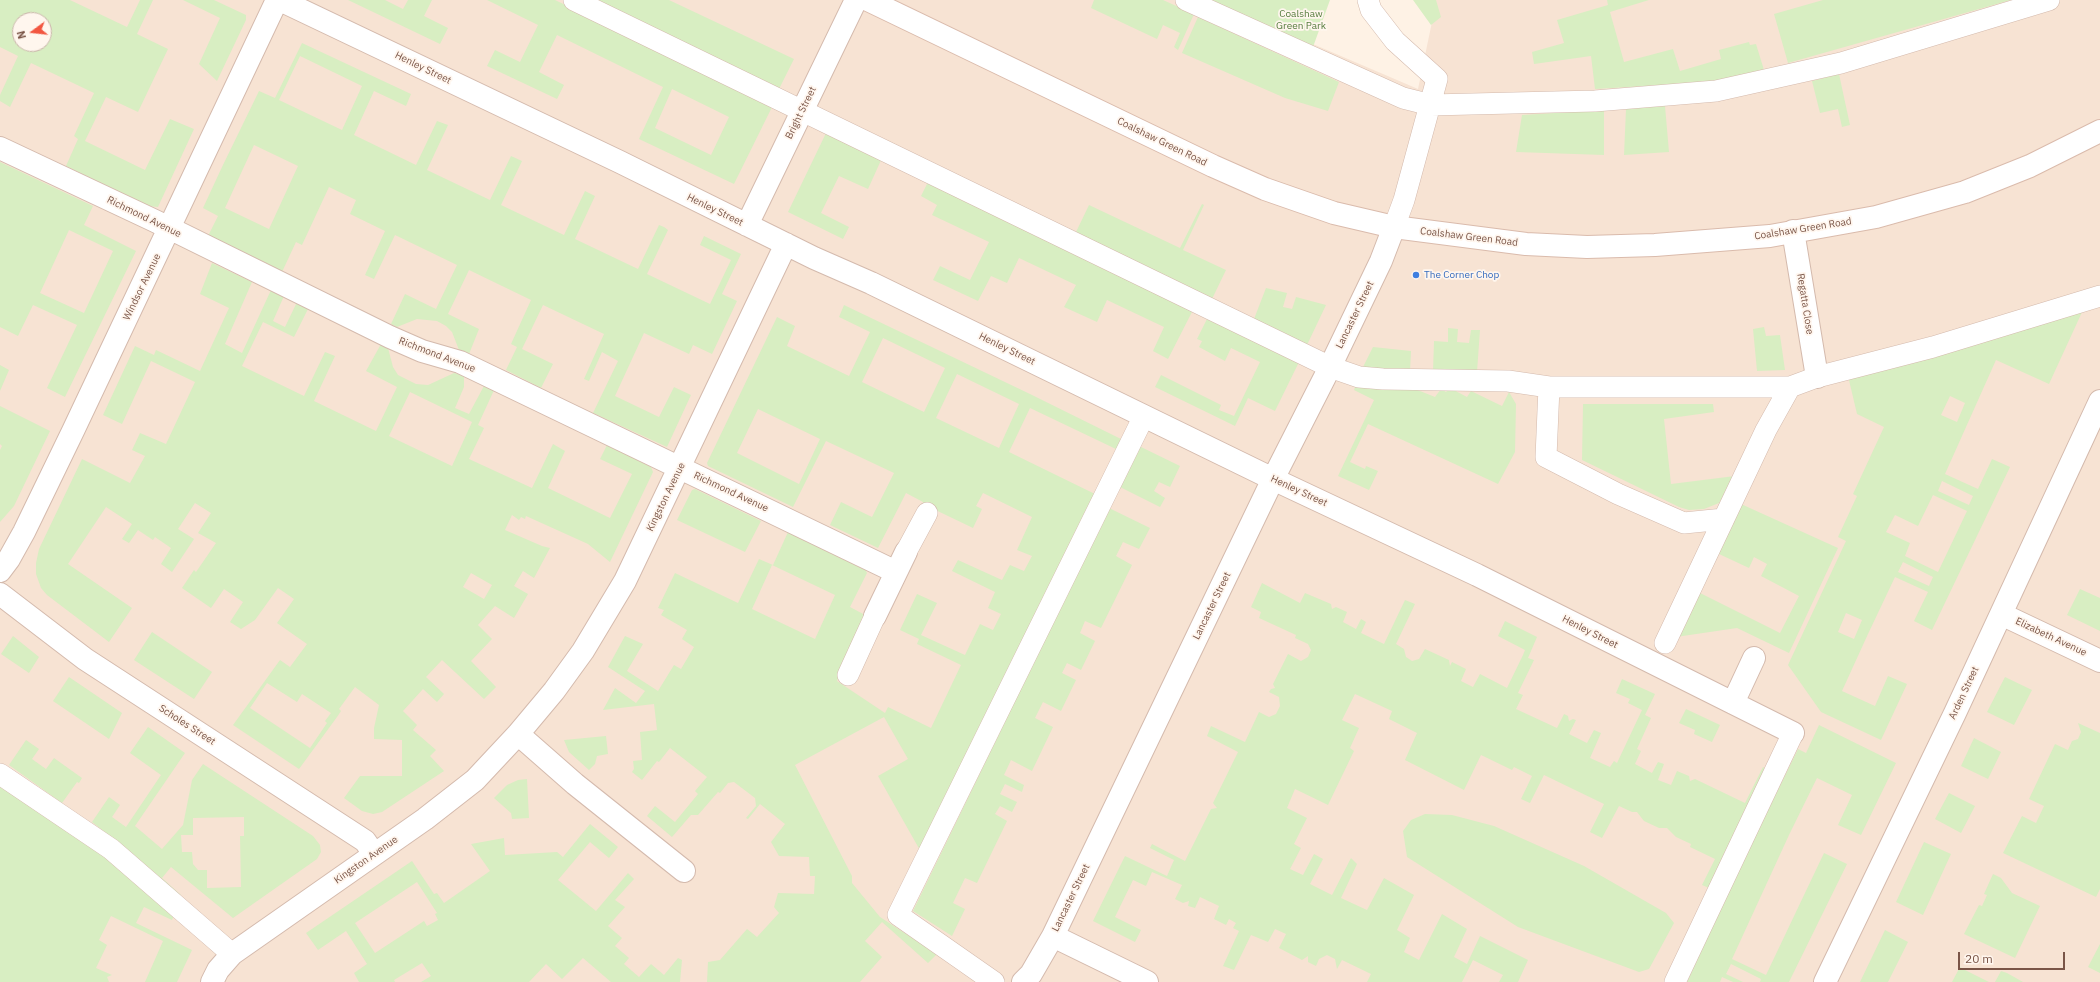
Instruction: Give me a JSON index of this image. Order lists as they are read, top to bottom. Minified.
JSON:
{"streets":{"street":["Henley Street","Bright Street","Coalshaw Green Road","Richmond Avenue","Windsor Avenue","Regatta Close","Lancaster Street","Kingston Avenue","Elizabeth Avenue","Arden Street","Scholes Street"]},"crossings":[["Henley Street","Bright Street"],["Henley Street","Windsor Avenue"],["Henley Street","Lancaster Street"],["Henley Street","Kingston Avenue"],["Coalshaw Green Road","Regatta Close"],["Coalshaw Green Road","Lancaster Street"],["Richmond Avenue","Windsor Avenue"],["Richmond Avenue","Kingston Avenue"],["Kingston Avenue","Scholes Street"],["Elizabeth Avenue","Arden Street"]],"parks":["Coalshaw Green Park"],"places":["The Corner Chop"],"scale_bar":"20 m","north":"left"}
